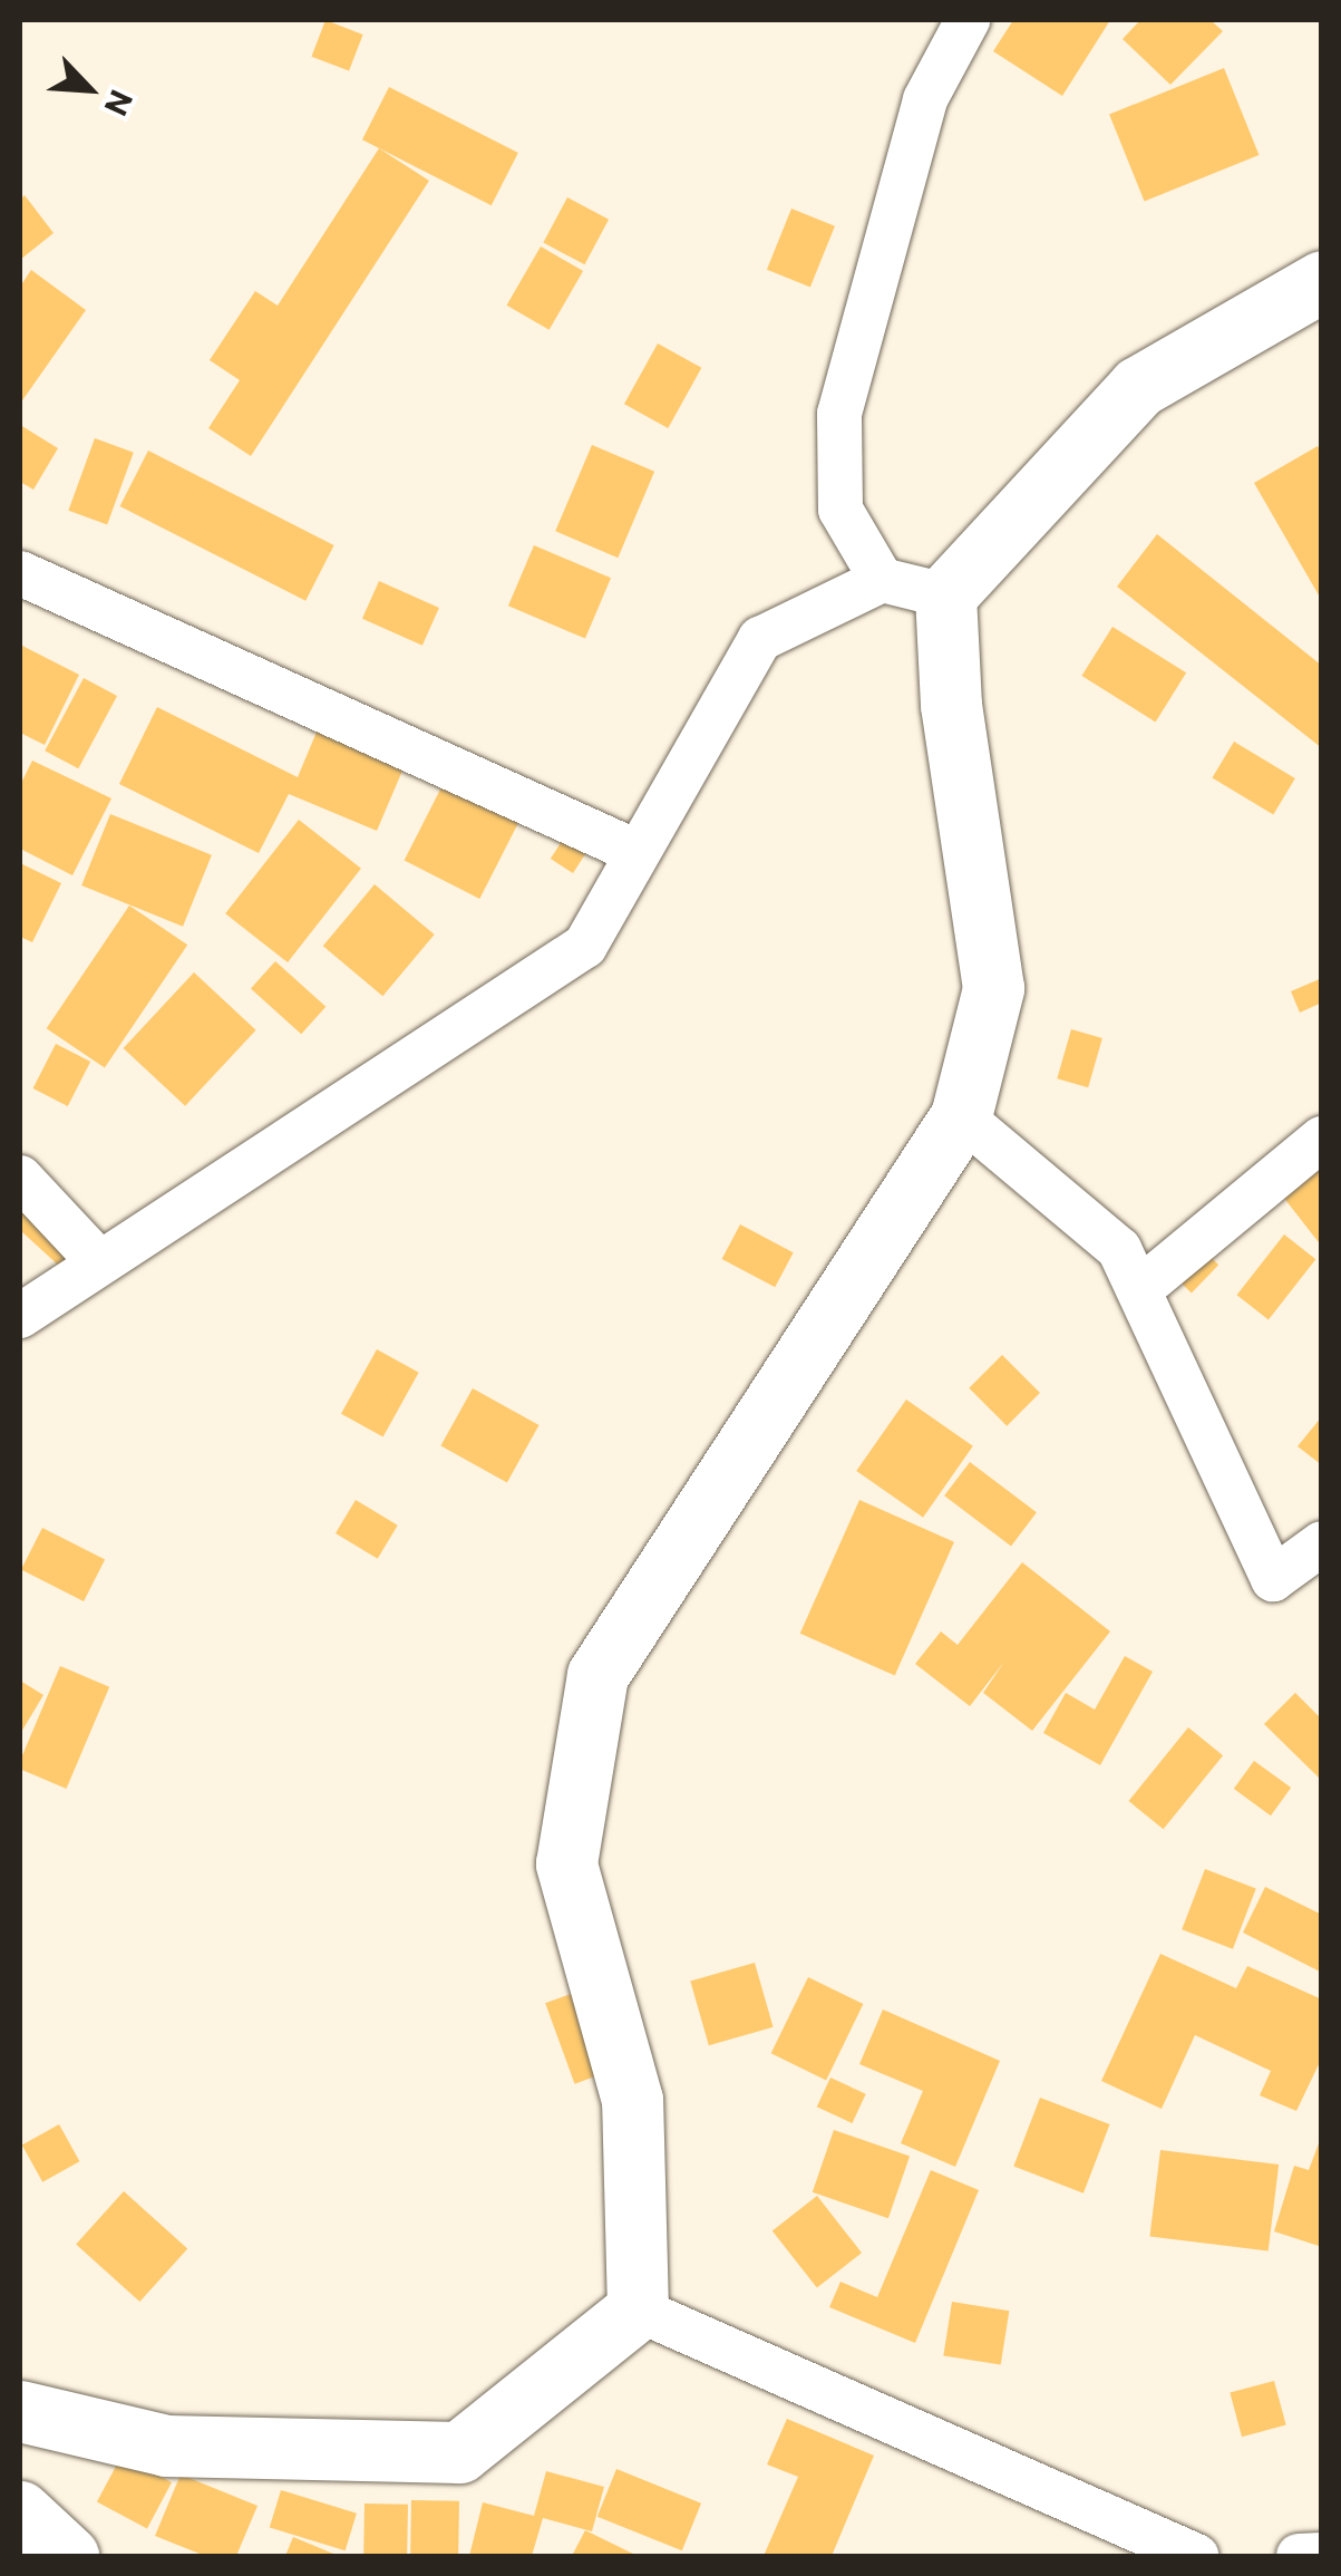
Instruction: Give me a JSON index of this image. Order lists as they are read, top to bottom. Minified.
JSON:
{"north":"bottom right"}
